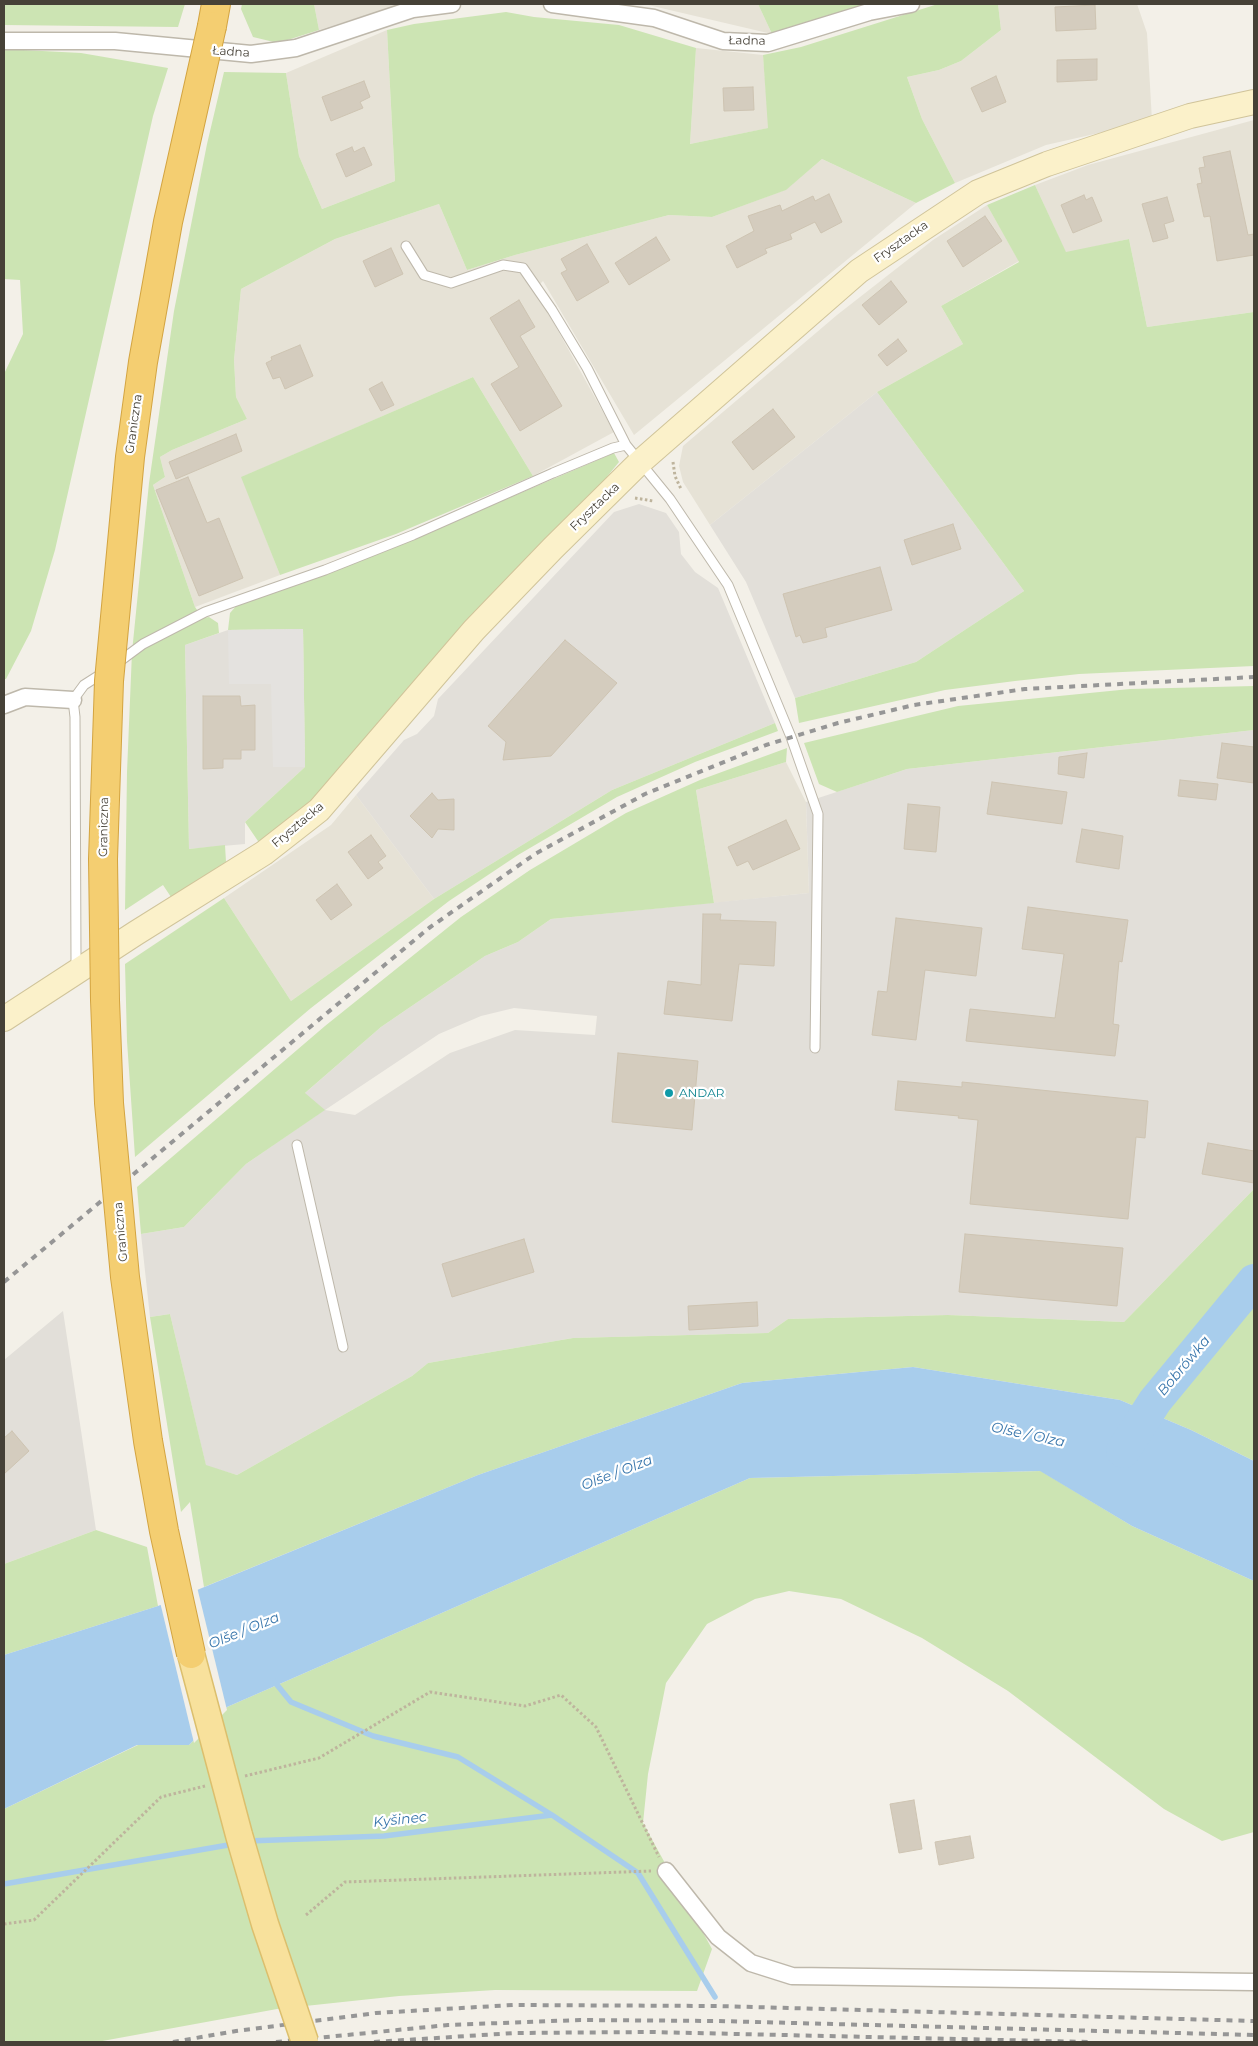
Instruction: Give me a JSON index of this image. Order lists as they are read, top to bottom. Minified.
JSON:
{"streets":{"highway":["Graniczna"],"street":["Ładna","Frysztacka"]},"water":["Bobrówka","Olše / Olza","Kyšinec"],"places":["ANDAR"]}
